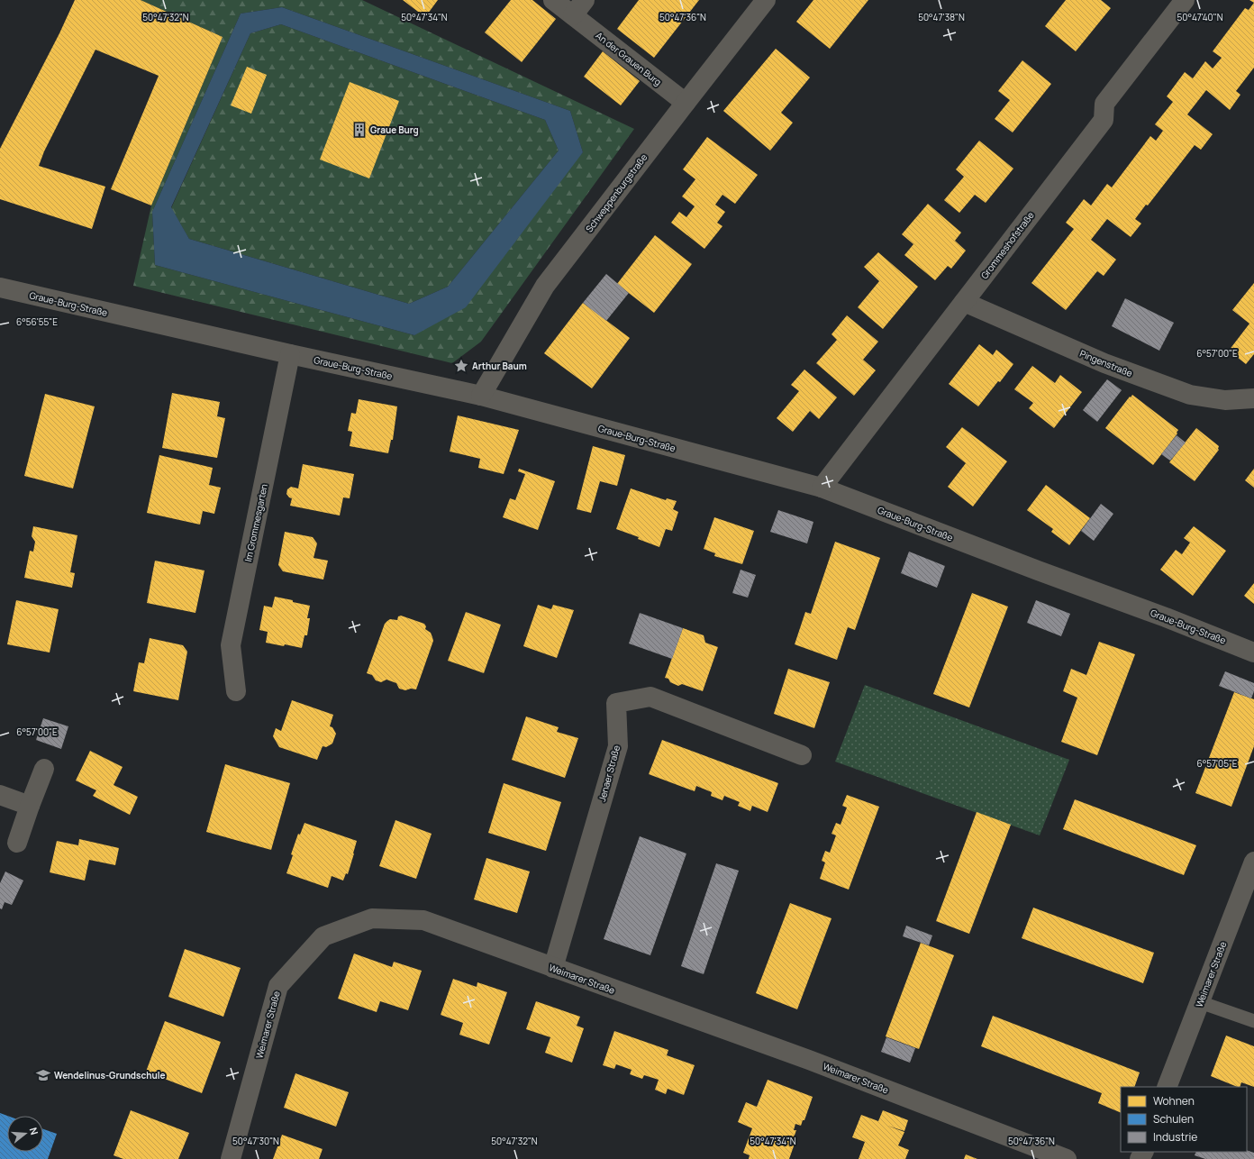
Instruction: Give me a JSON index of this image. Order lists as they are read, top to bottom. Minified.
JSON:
{"streets":{"street":["An der Grauen Burg","Schweppenburgstraße","Grommeshofstraße","Graue-Burg-Straße","Pingenstraße","Im Grommesgarten","Jenaer Straße","Weimarer Straße"]},"crossings":[["An der Grauen Burg","Schweppenburgstraße"],["Schweppenburgstraße","Graue-Burg-Straße"],["Grommeshofstraße","Graue-Burg-Straße"],["Grommeshofstraße","Pingenstraße"],["Graue-Burg-Straße","Im Grommesgarten"],["Jenaer Straße","Weimarer Straße"]],"places":{"building":["Graue Burg"],"place":["Arthur Baum"],"school or university":["Wendelinus-Grundschule"]},"legend":["Wohnen","Schulen","Industrie"],"north":"right","coordinates":["50°47'32\"N","50°47'34\"N","50°47'36\"N","50°47'38\"N","50°47'40\"N","6°56'55\"E","6°57'00\"E","6°57'05\"E","50°47'30\"N"]}
